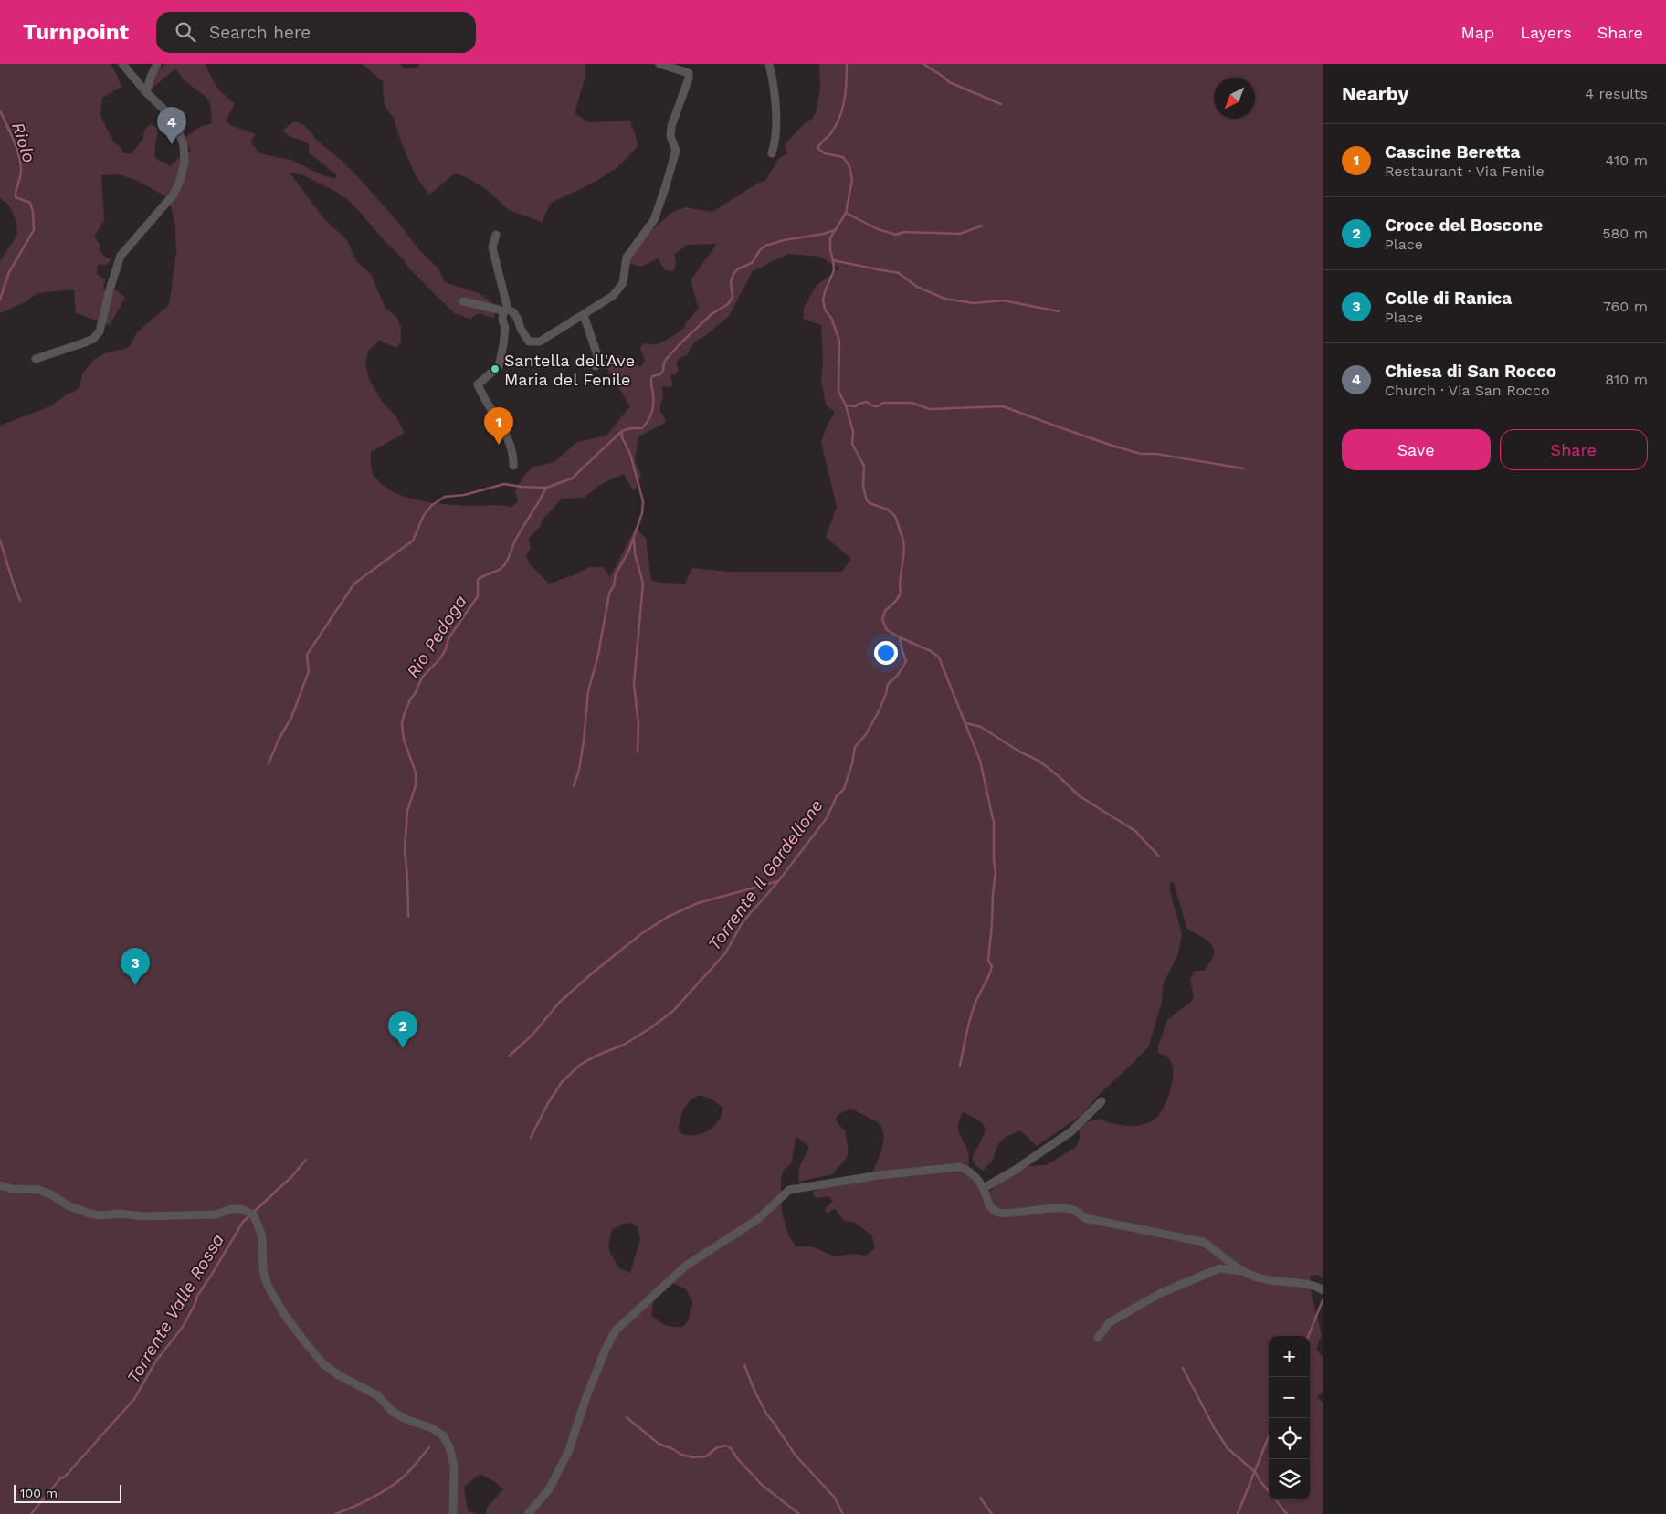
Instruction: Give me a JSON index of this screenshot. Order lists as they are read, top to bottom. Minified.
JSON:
{"water":["Riolo","Rio Pedoga","Torrente Il Gardellone","Torrente Valle Rossa"],"places":["Santella dell'Ave Maria del Fenile"],"scale_bar":"100 m","north":"bottom left","page":{"header":"Turnpoint","search":"Search here","nav":["Map","Layers","Share"],"heading":["Nearby","4 results"],"pins":["4","1","3","2"],"list":[{"mark":"1","name":"Cascine Beretta","note":"Restaurant · Via Fenile","value":"410 m"},{"mark":"2","name":"Croce del Boscone","note":"Place","value":"580 m"},{"mark":"3","name":"Colle di Ranica","note":"Place","value":"760 m"},{"mark":"4","name":"Chiesa di San Rocco","note":"Church · Via San Rocco","value":"810 m"}],"buttons":["Save","Share"],"map_buttons":["+","−"],"scale":"100 m"}}
